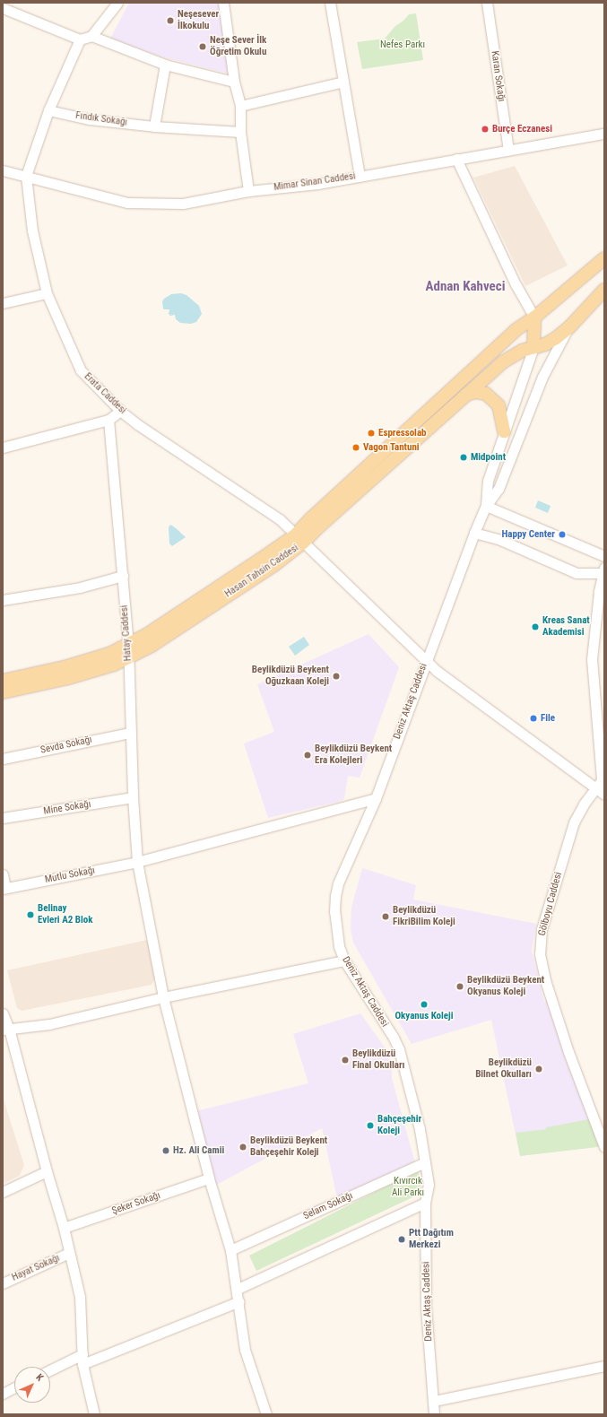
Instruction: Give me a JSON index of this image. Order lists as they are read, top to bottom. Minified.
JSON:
{"streets":{"main road":["Hasan Tahsin Caddesi"],"street":["Karan Sokağı","Fındık Sokağı","Mimar Sinan Caddesi","Erata Caddesi","Hatay Caddesi","Deniz Aktaş Caddesi","Sevda Sokağı","Mine Sokağı","Mutlu Sokağı","Gölboyu Caddesi","Şeker Sokağı","Selam Sokağı","Hayat Sokağı"]},"crossings":[["Karan Sokağı","Mimar Sinan Caddesi"],["Mimar Sinan Caddesi","Erata Caddesi"],["Erata Caddesi","Hasan Tahsin Caddesi"],["Erata Caddesi","Deniz Aktaş Caddesi"],["Erata Caddesi","Gölboyu Caddesi"],["Hasan Tahsin Caddesi","Hatay Caddesi"],["Hatay Caddesi","Sevda Sokağı"],["Hatay Caddesi","Mine Sokağı"],["Hatay Caddesi","Mutlu Sokağı"],["Hatay Caddesi","Şeker Sokağı"],["Hatay Caddesi","Selam Sokağı"],["Deniz Aktaş Caddesi","Mutlu Sokağı"],["Deniz Aktaş Caddesi","Selam Sokağı"]],"districts":["Adnan Kahveci"],"parks":["Nefes Parkı","Kıvırcık Ali Parkı"],"places":["Neşesever İlkokulu","Neşe Sever İlk Öğretim Okulu","Burçe Eczanesi","Espressolab","Vagon Tantuni","Midpoint","Happy Center","Kreas Sanat Akademisi","Beylikdüzü Beykent Oğuzkaan Koleji","File","Beylikdüzü Beykent Era Kolejleri","Belinay Evleri A2 Blok","Beylikdüzü FikriBilim Koleji","Beylikdüzü Beykent Okyanus Koleji","Okyanus Koleji","Beylikdüzü Final Okulları","Beylikdüzü Bilnet Okulları","Bahçeşehir Koleji","Beylikdüzü Beykent Bahçeşehir Koleji","Hz. Ali Camii","Ptt Dağıtım Merkezi"],"north":"top right"}
